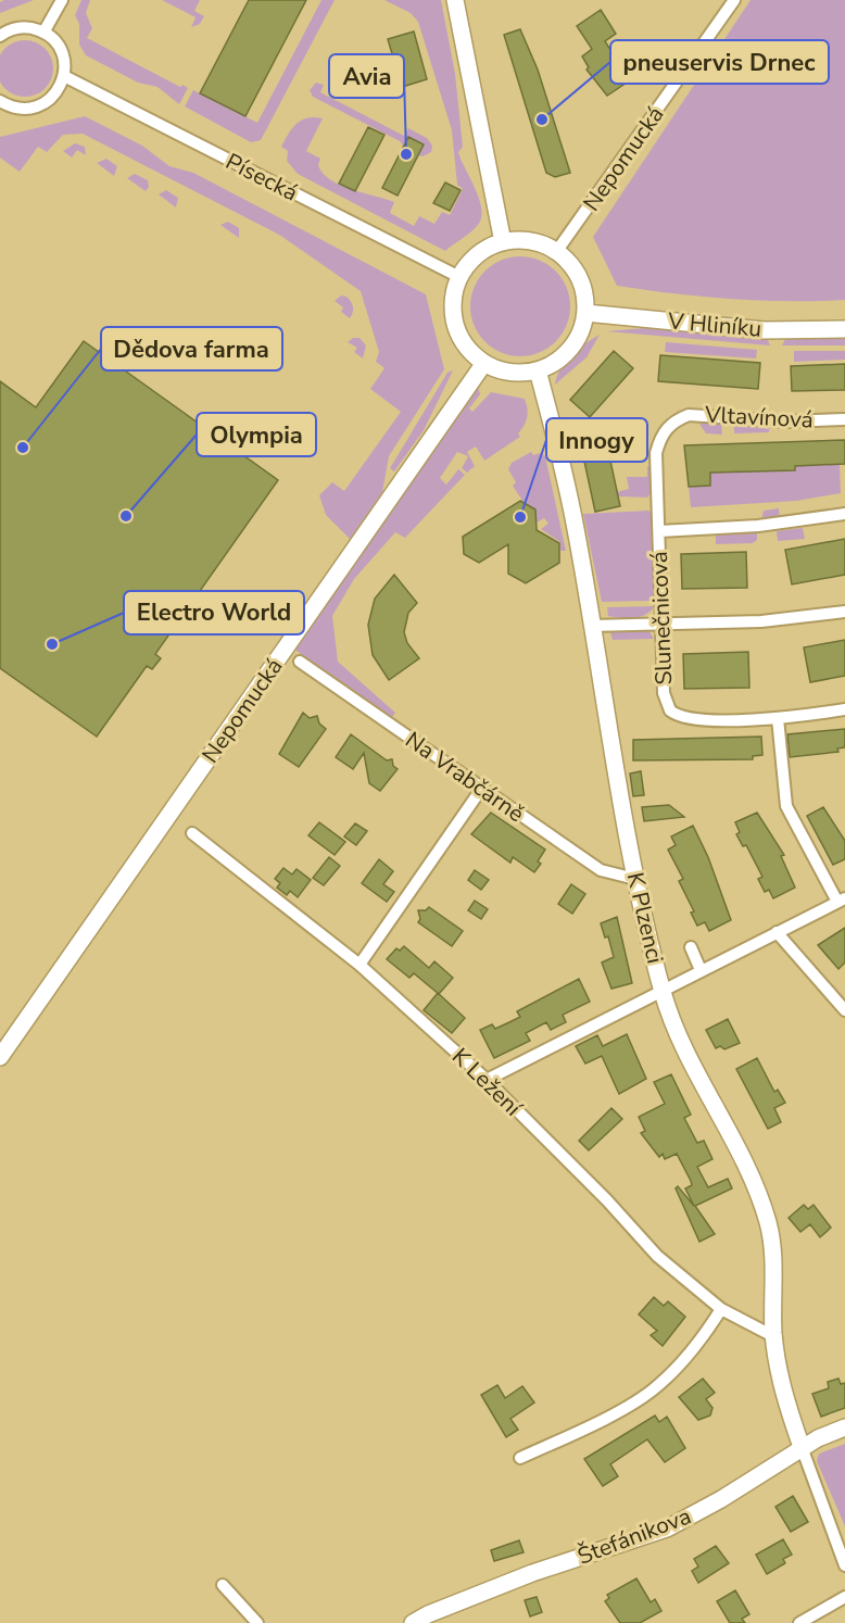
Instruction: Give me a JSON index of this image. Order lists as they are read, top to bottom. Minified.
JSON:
{"streets":{"street":["Nepomucká","Písecká","V Hliníku","Vltavínová","Slunečnicová","Na Vrabčárně","K Plzenci","K Ležení","Štefánikova"]},"crossings":[["Nepomucká","Písecká"],["Nepomucká","V Hliníku"],["Nepomucká","K Plzenci"],["Písecká","V Hliníku"],["Písecká","K Plzenci"],["V Hliníku","K Plzenci"],["Vltavínová","Slunečnicová"],["Na Vrabčárně","K Plzenci"],["K Plzenci","K Ležení"],["K Plzenci","Štefánikova"]],"places":["pneuservis Drnec","Avia","Dědova farma","Olympia","Innogy","Electro World"]}
